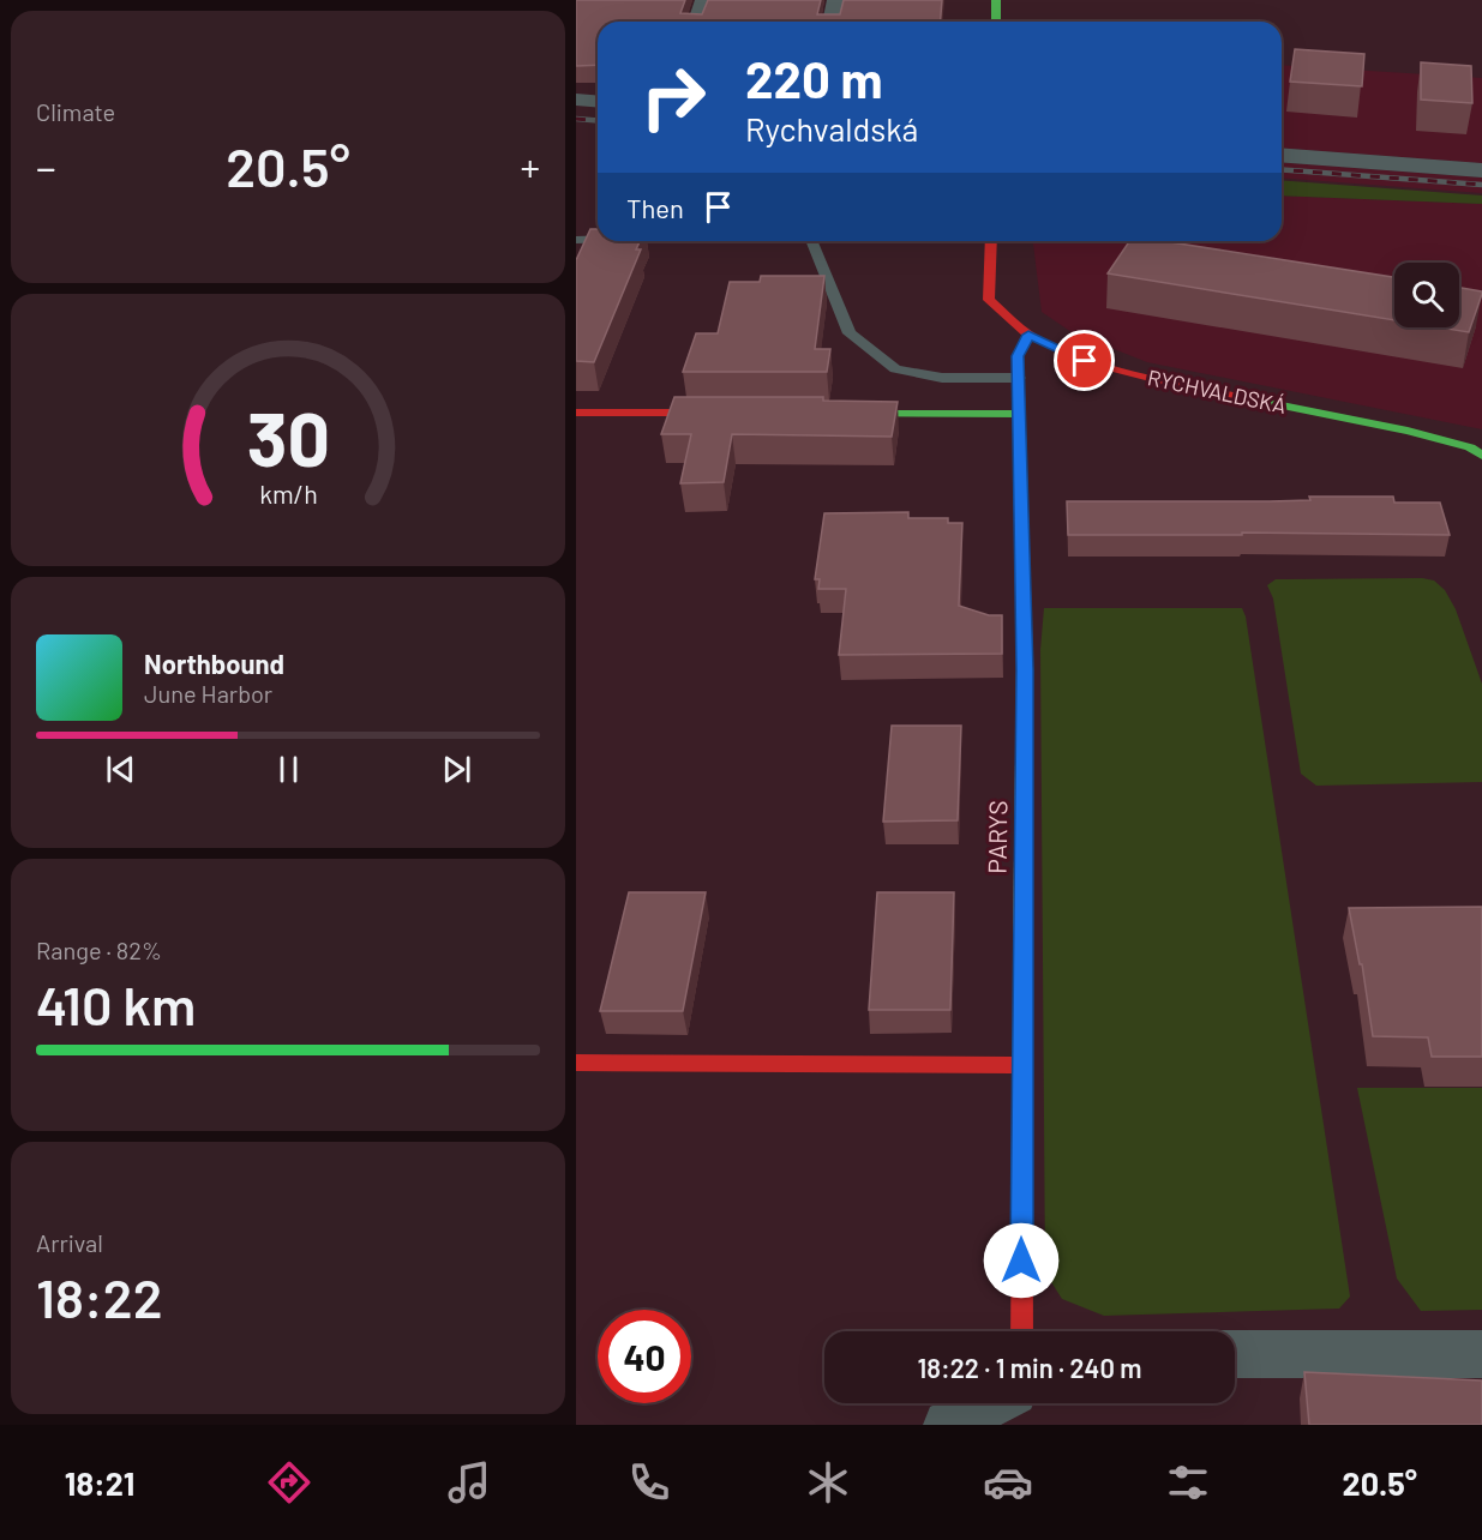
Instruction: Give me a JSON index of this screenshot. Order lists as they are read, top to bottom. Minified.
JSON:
{"streets":{"street":["RYCHVALDSKÁ","PARYS"]},"crossings":[["RYCHVALDSKÁ","PARYS"]],"page":{"tile":["Climate",["Range · 82%","410 km"],["Arrival","18:22"]],"turn":["220 m","Rychvaldská"],"heat":["−","20.5°","+"],"then":"Then","song":["Northbound","June Harbor"],"limit":"40","trip":"18:22 · 1 min · 240 m","tabs":["18:21","20.5°"],"gauge":["30","km/h"]}}
